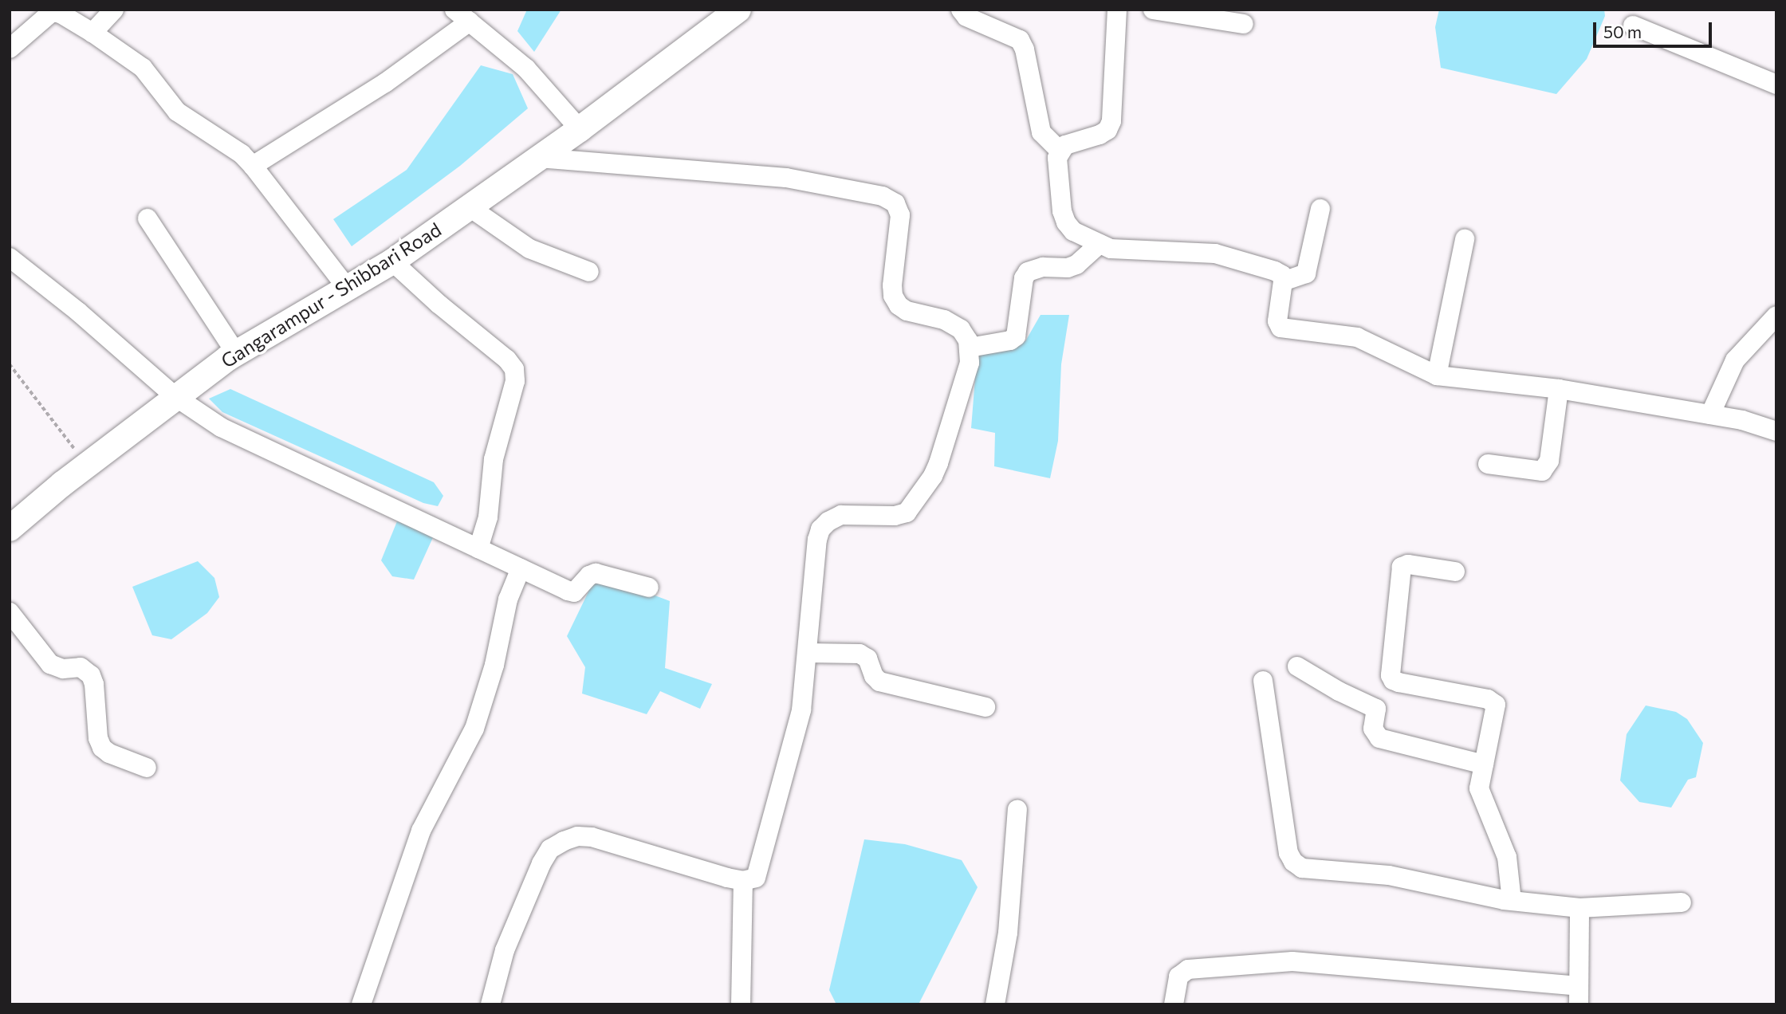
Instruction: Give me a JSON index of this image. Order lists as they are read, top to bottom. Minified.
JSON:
{"streets":{"main road":["Gangarampur - Shibbari Road"]},"scale_bar":"50 m"}
